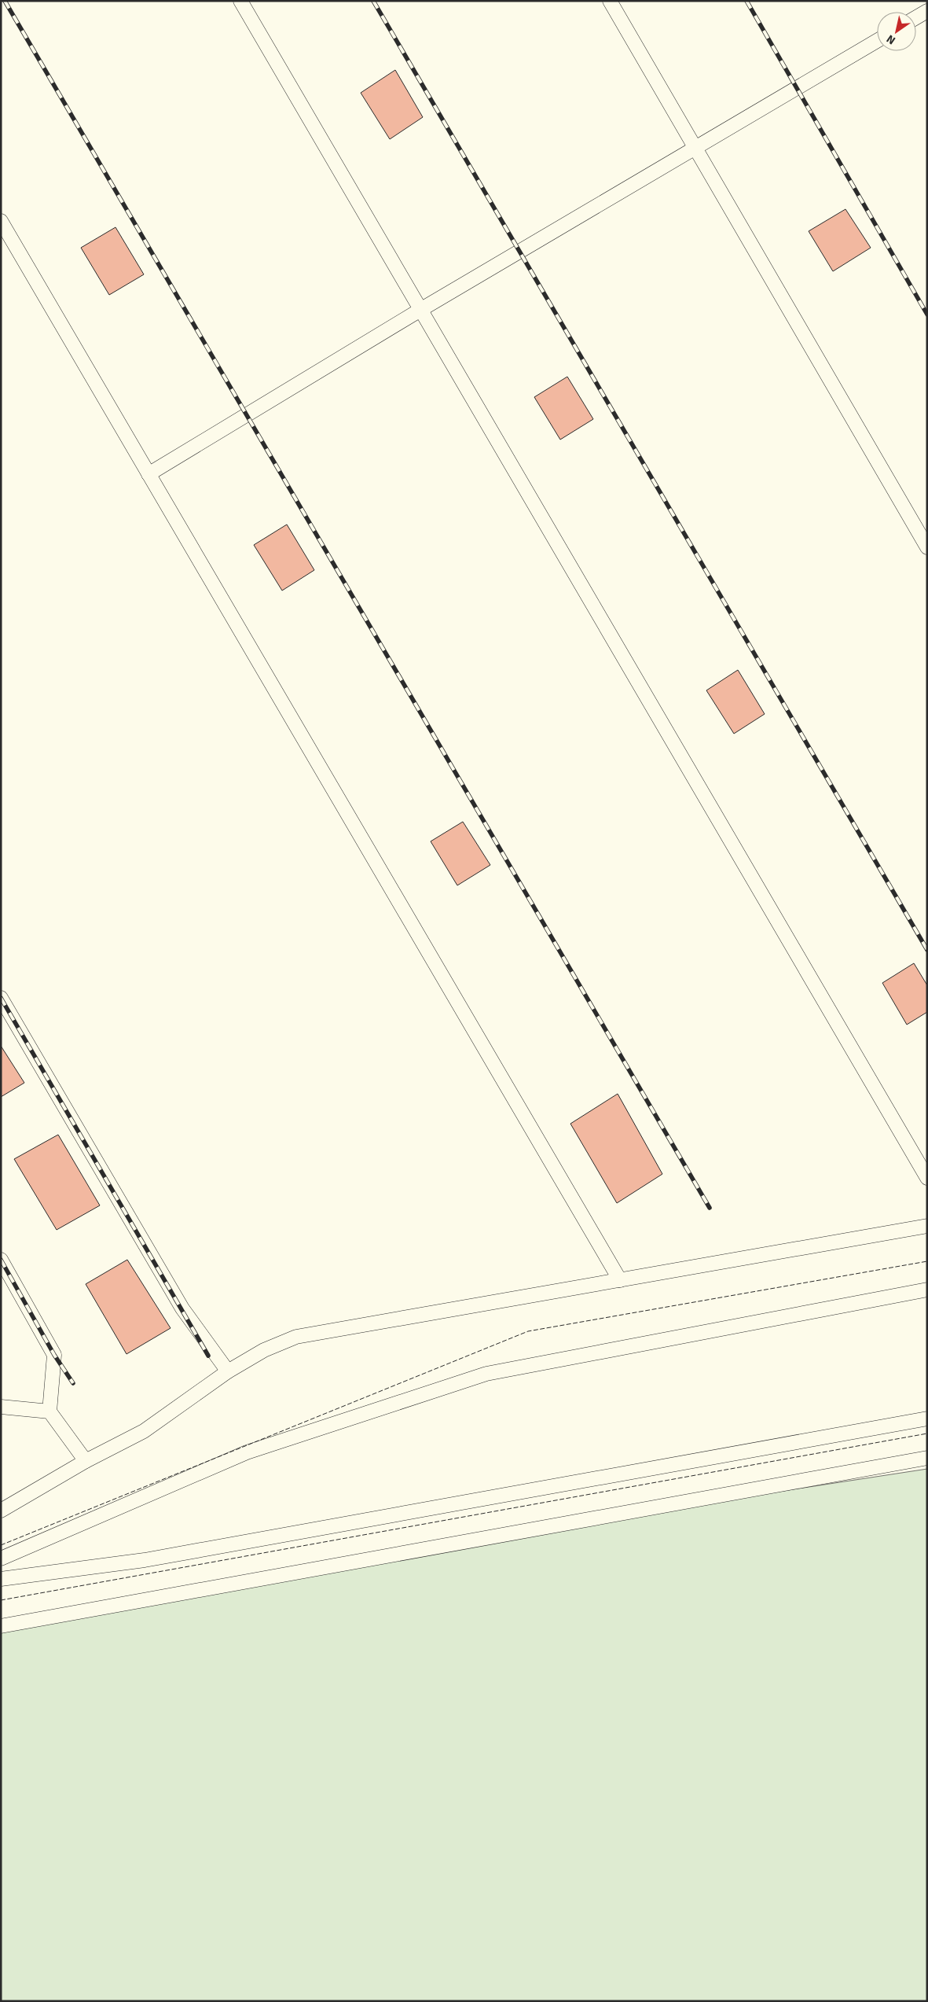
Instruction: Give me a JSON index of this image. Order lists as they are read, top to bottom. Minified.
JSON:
{"north":"bottom left"}
